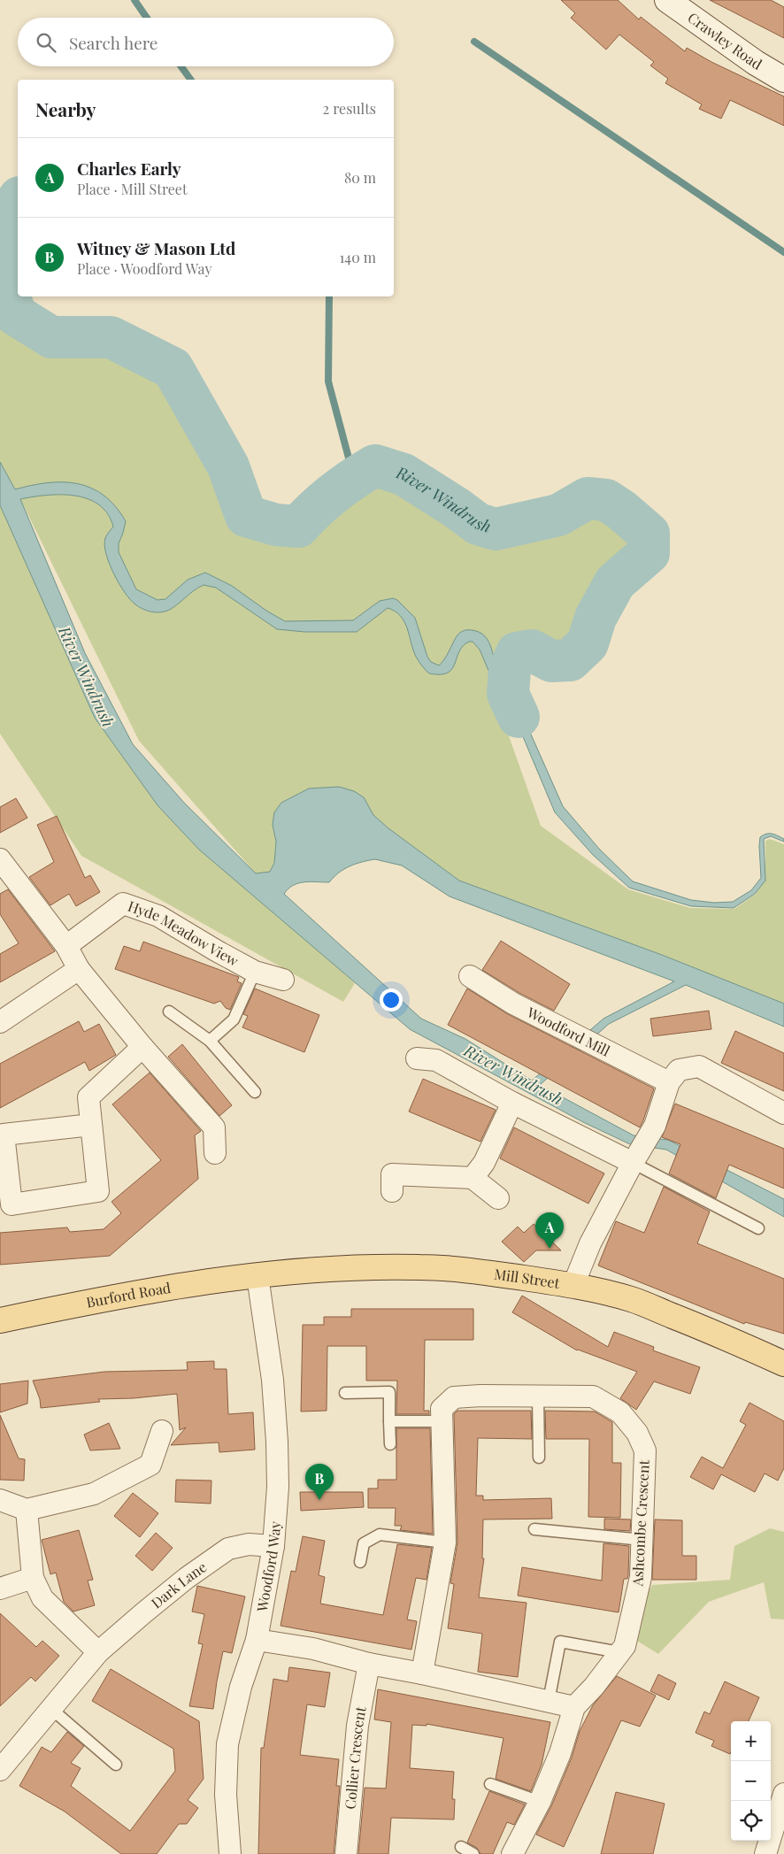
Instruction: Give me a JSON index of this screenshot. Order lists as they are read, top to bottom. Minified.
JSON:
{"streets":{"main road":["Mill Street","Burford Road"],"street":["Crawley Road","Hyde Meadow View","Woodford Mill","Ashcombe Crescent","Woodford Way","Dark Lane","Collier Crescent"]},"crossings":[["Mill Street","Burford Road"],["Mill Street","Woodford Way"],["Burford Road","Woodford Way"],["Woodford Way","Dark Lane"]],"water":["River Windrush"],"page":{"search":"Search here","heading":["Nearby","2 results"],"list":[{"mark":"A","name":"Charles Early","note":"Place · Mill Street","value":"80 m"},{"mark":"B","name":"Witney & Mason Ltd","note":"Place · Woodford Way","value":"140 m"}],"pins":["A","B"],"map_buttons":["+","−"]}}
